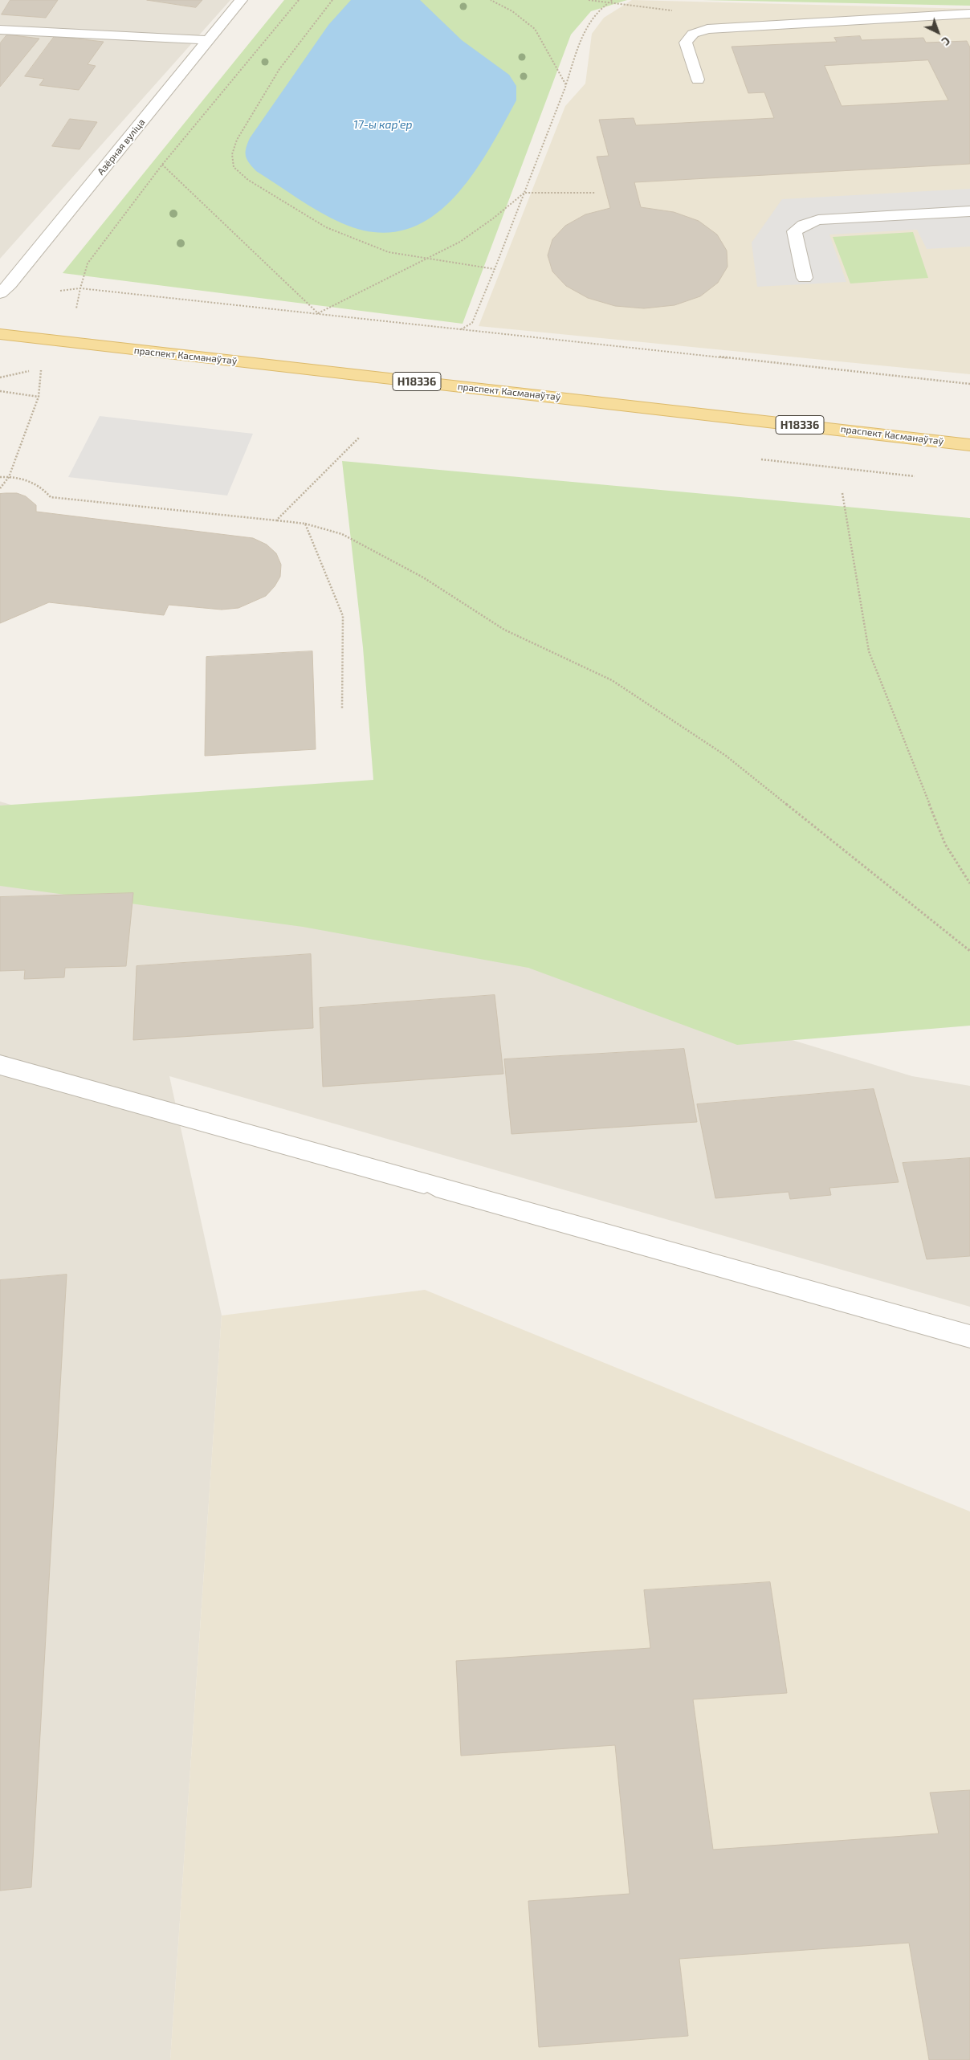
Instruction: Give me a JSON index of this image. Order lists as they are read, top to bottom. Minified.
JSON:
{"streets":{"main road":["праспект Касманаўтаў","Н18336"],"street":["Азёрная вуліца"]},"water":["17-ы кар’ер"],"north":"bottom right"}
